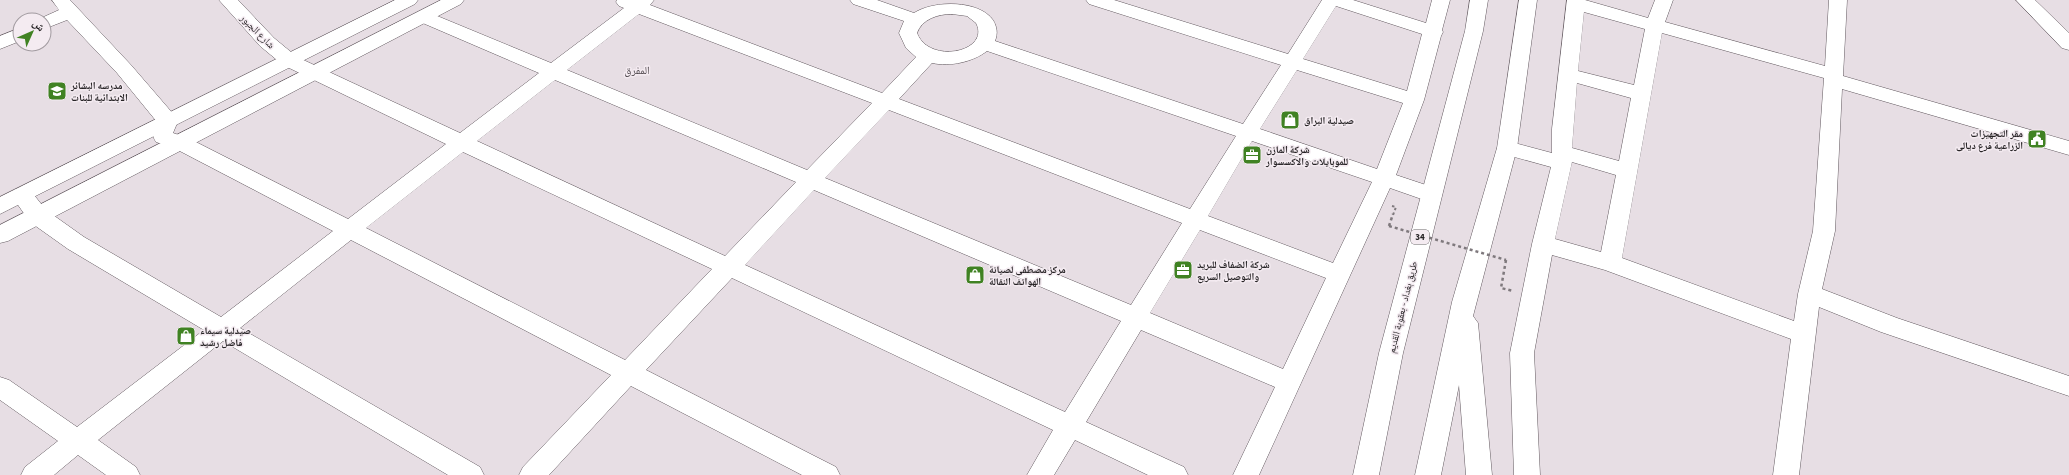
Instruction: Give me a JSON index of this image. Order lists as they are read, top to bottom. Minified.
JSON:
{"streets":{"main road":["شارع الجبور","34","طريق بغداد - بعقوبة القديم"]},"districts":["المفرق"],"places":{"school or university":["مدرسه البشائر الابتدائية للبنات"],"shop":["صيدلية البراق","مركز مصطفى لصيانة الهواتف النقالة","صيدلية سيماء فاضل رشيد"],"public building":["مقر التجهيزات الزراعية فرع ديالى"],"office":["شركة المازن للموبايلات والاكسسوار","شركة الضفاف للبريد والتوصيل السريع"]},"north":"top right"}
